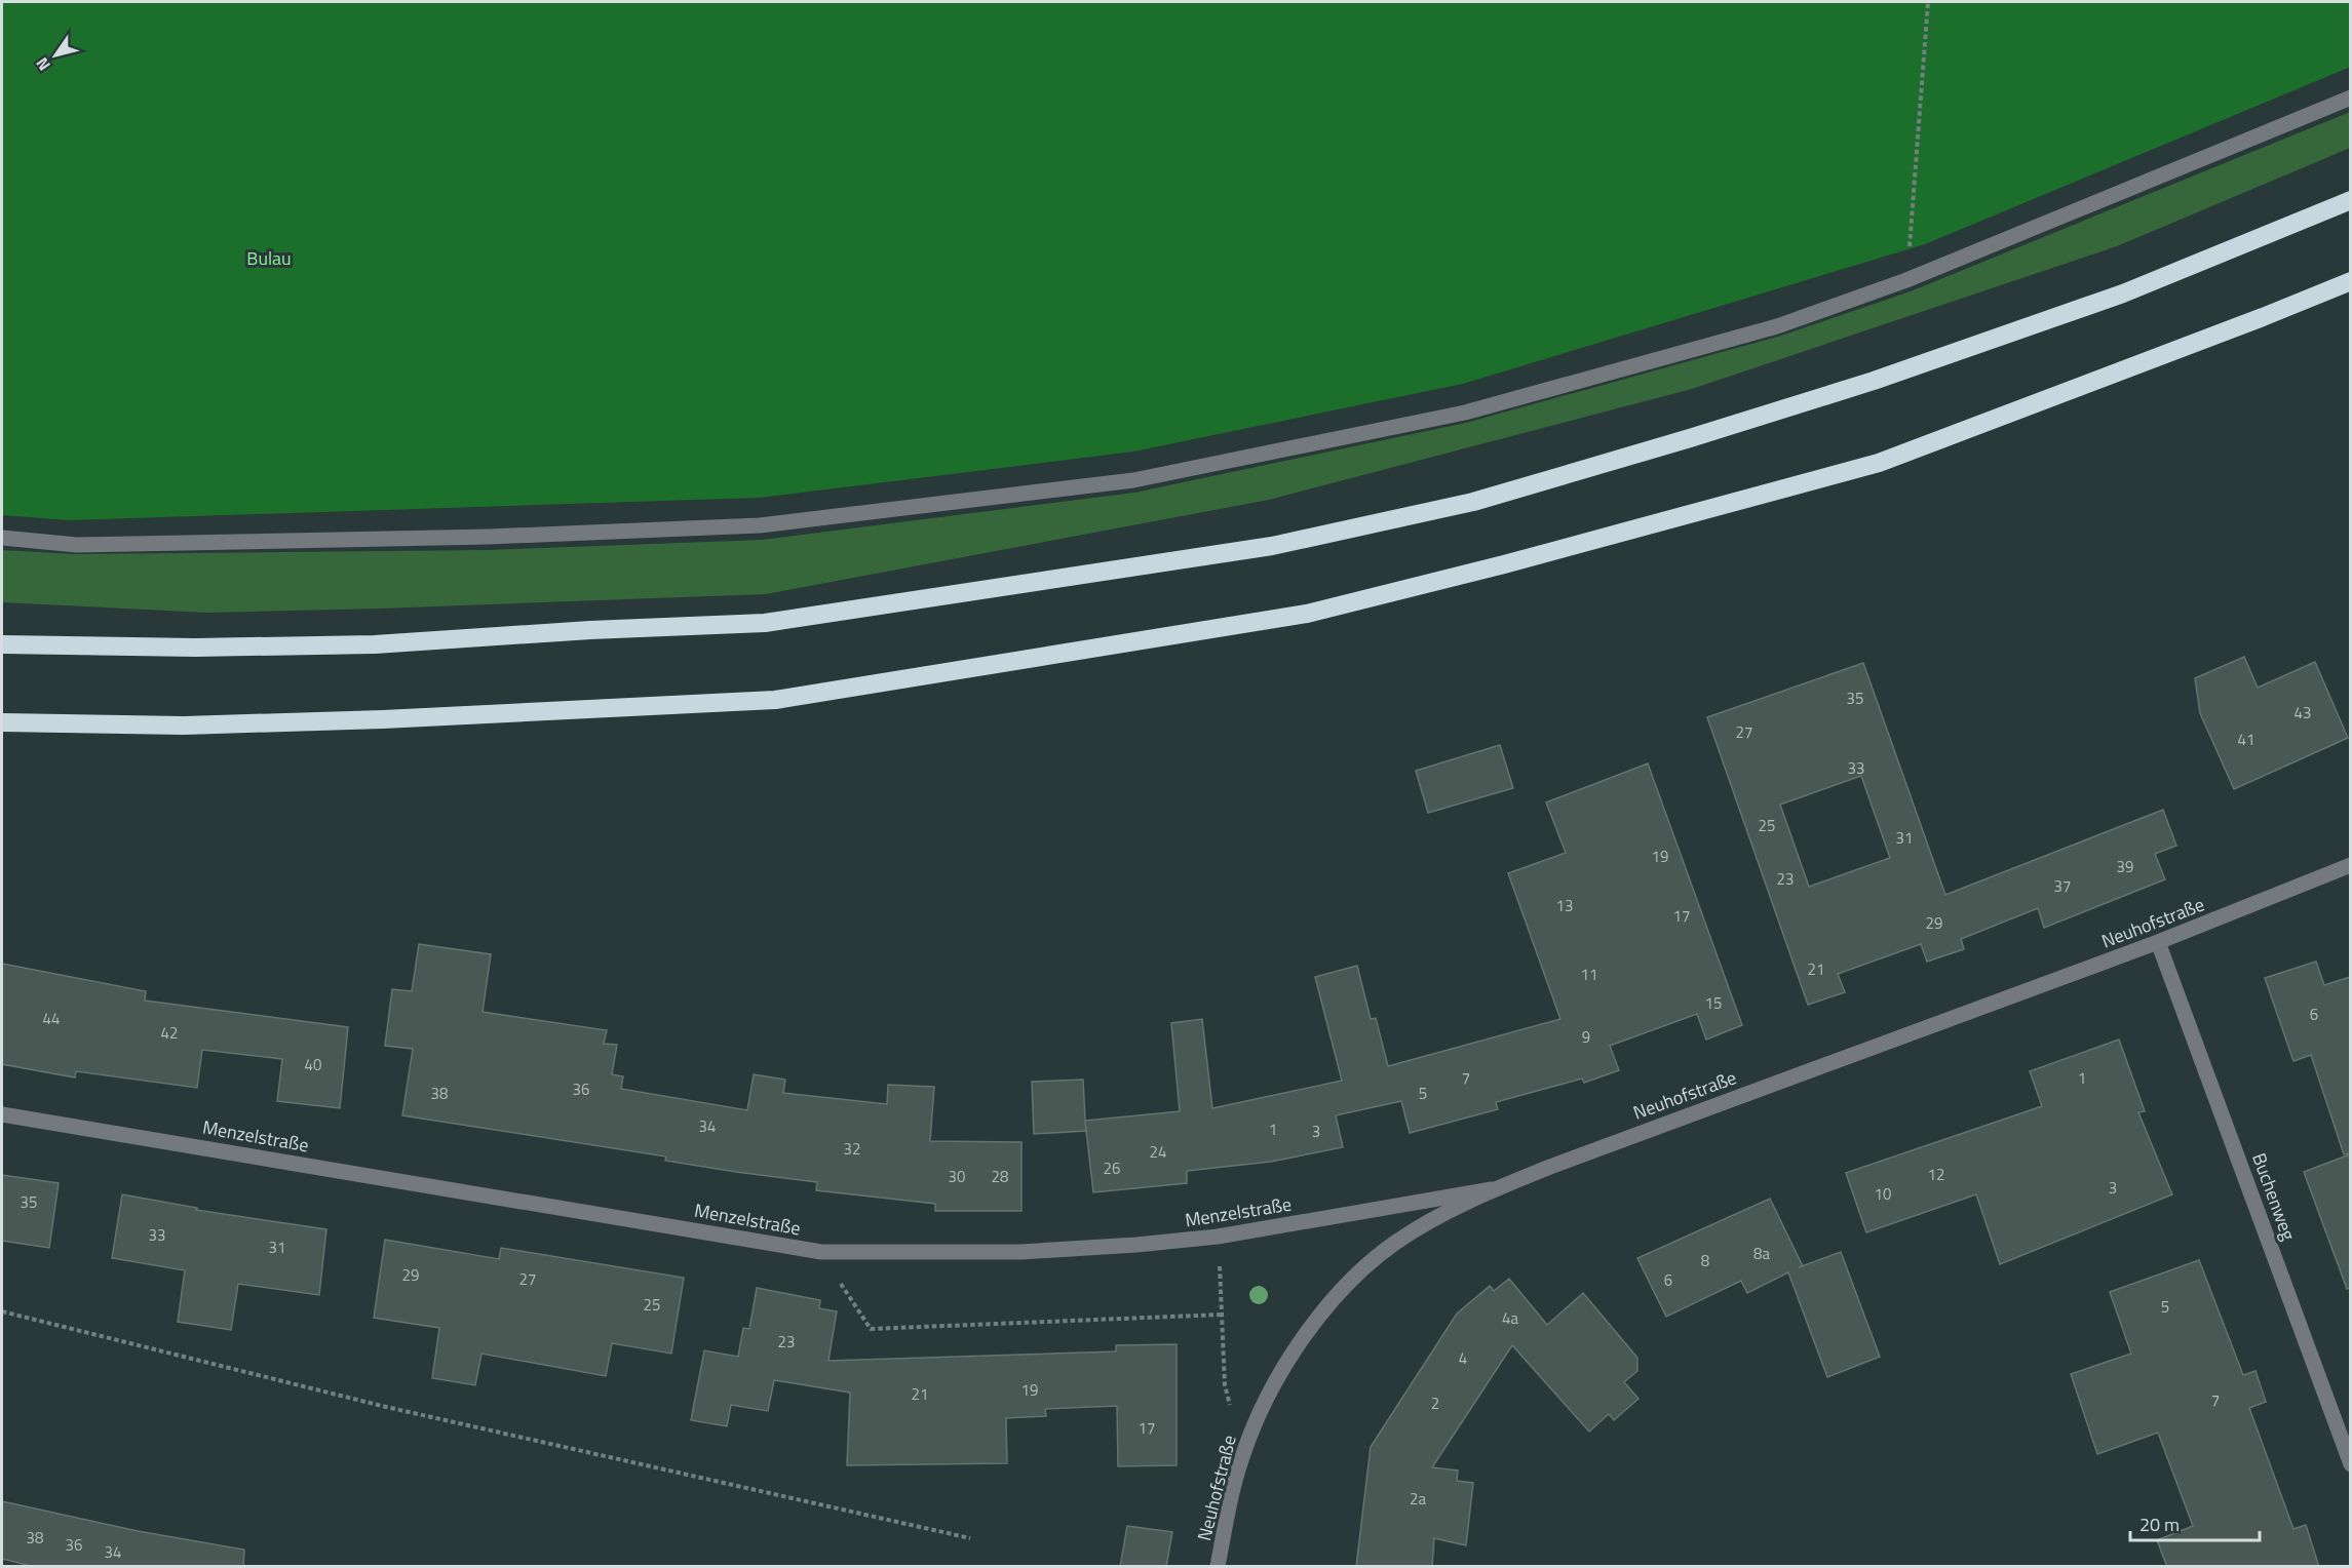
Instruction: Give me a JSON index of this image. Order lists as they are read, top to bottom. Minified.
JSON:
{"streets":{"street":["Neuhofstraße","Menzelstraße","Buchenweg"]},"crossings":[["Neuhofstraße","Menzelstraße"],["Neuhofstraße","Buchenweg"]],"parks":["Bulau"],"house_numbers":["35","43","27","41","33","25","31","19","39","23","37","13","17","29","21","11","15","6","44","42","9","40","7","1","36","38","5","34","1","3","32","24","26","12","30","28","3","10","35","33","31","8a","8","29","27","6","25","5","4a","23","4","19","21","7","2","17","2a","38","36","34"],"scale_bar":"20 m","north":"bottom left"}
